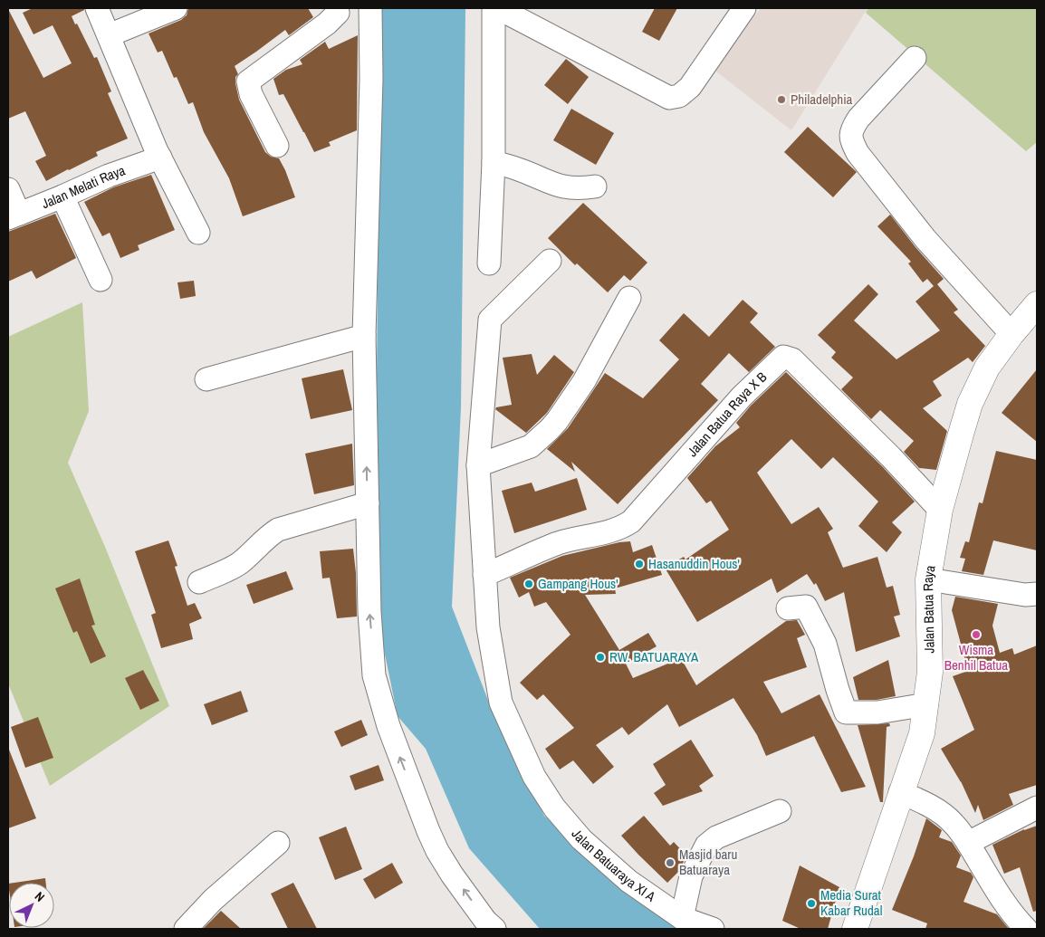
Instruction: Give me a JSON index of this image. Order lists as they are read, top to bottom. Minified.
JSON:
{"streets":{"main road":["Jalan Batua Raya"],"street":["Jalan Melati Raya","Jalan Batua Raya X B","Jalan Batuaraya XI A"]},"crossings":[["Jalan Batua Raya X B","Jalan Batua Raya"],["Jalan Batua Raya X B","Jalan Batuaraya XI A"]],"places":["Philadelphia","Hasanuddin Hous'","Gampang Hous'","Wisma Benhil Batua","RW. BATUARAYA","Masjid baru Batuaraya","Media Surat Kabar Rudal"],"north":"top right"}
